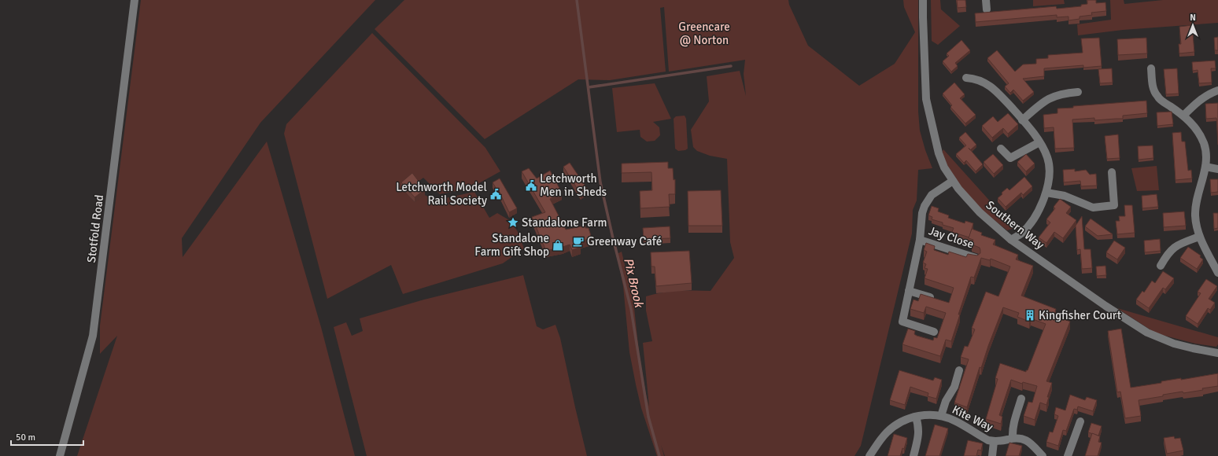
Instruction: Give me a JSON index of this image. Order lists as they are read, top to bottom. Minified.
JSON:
{"streets":{"street":["Southern Way","Stotfold Road","Jay Close","Kite Way"]},"crossings":[["Southern Way","Jay Close"]],"water":["Pix Brook"],"parks":["Greencare @ Norton"],"places":{"public building":["Letchworth Men in Sheds","Letchworth Model Rail Society"],"place":["Standalone Farm"],"cafe":["Greenway Café"],"shop":["Standalone Farm Gift Shop"],"building":["Kingfisher Court"]},"scale_bar":"50 m","north":"top"}
